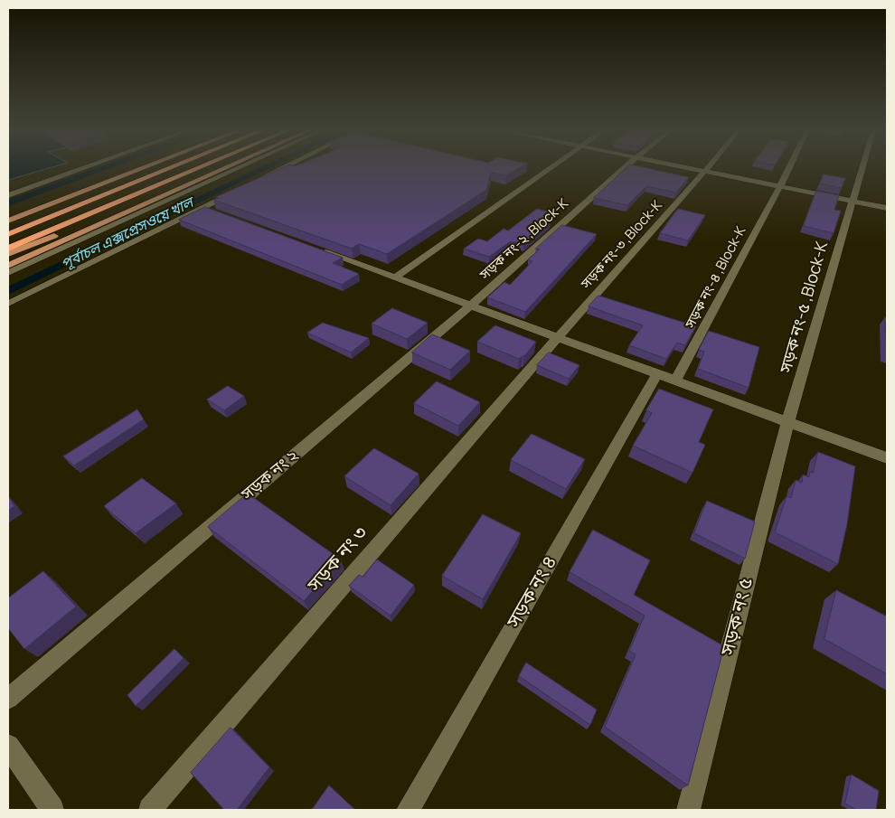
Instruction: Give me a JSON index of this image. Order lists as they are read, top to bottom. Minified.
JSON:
{"streets":{"street":["সড়ক নং-২ ,Block-K","সড়ক নং-৩ ,Block-K","সড়ক নং-৪ ,Block-K","সড়ক নং-৫ ,Block-K","সড়ক নং ২","সড়ক নং ৩","সড়ক নং ৪","সড়ক নং ৫"]},"crossings":[["সড়ক নং-২ ,Block-K","সড়ক নং ২"],["সড়ক নং-৩ ,Block-K","সড়ক নং ৩"],["সড়ক নং-৫ ,Block-K","সড়ক নং ৫"]],"water":["পূর্বাচল এক্সপ্রেসওয়ে খাল"]}
